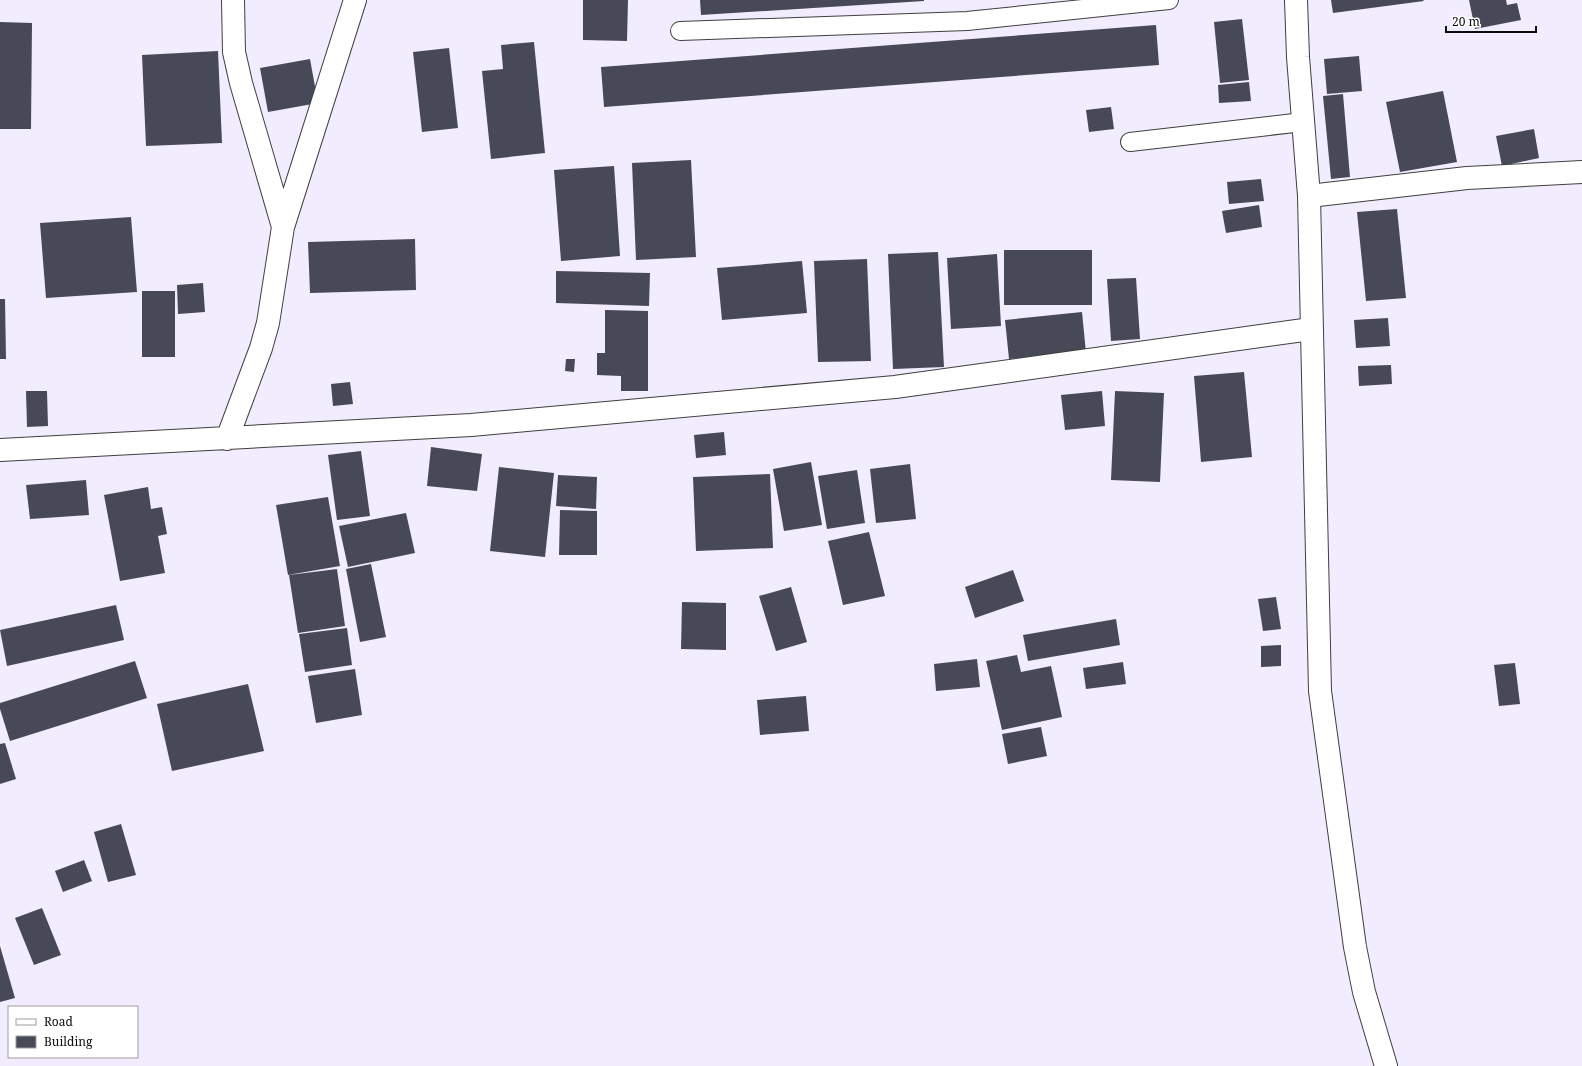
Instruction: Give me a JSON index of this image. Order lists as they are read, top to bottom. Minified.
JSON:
{"legend":["Road","Building"],"scale_bar":"20 m"}
